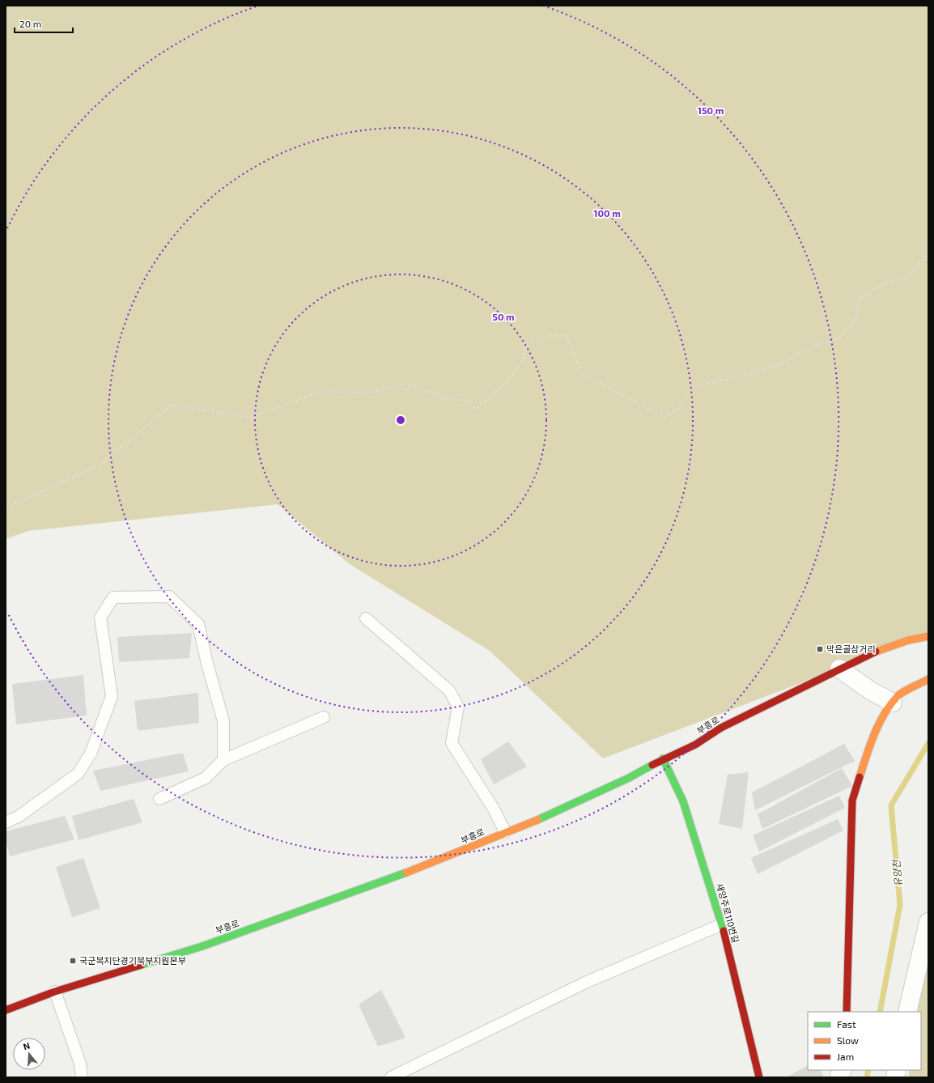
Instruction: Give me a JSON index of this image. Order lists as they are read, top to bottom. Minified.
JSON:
{"streets":{"main road":["부흥로","새양주로110번길"]},"crossings":[["부흥로","새양주로110번길"]],"water":["유양천"],"places":{"transit":["막은골삼거리","국군복지단경기북부지원본부"]},"legend":["Fast","Slow","Jam"],"scale_bar":"20 m","north":"top","rings":["150 m","100 m","50 m"]}
